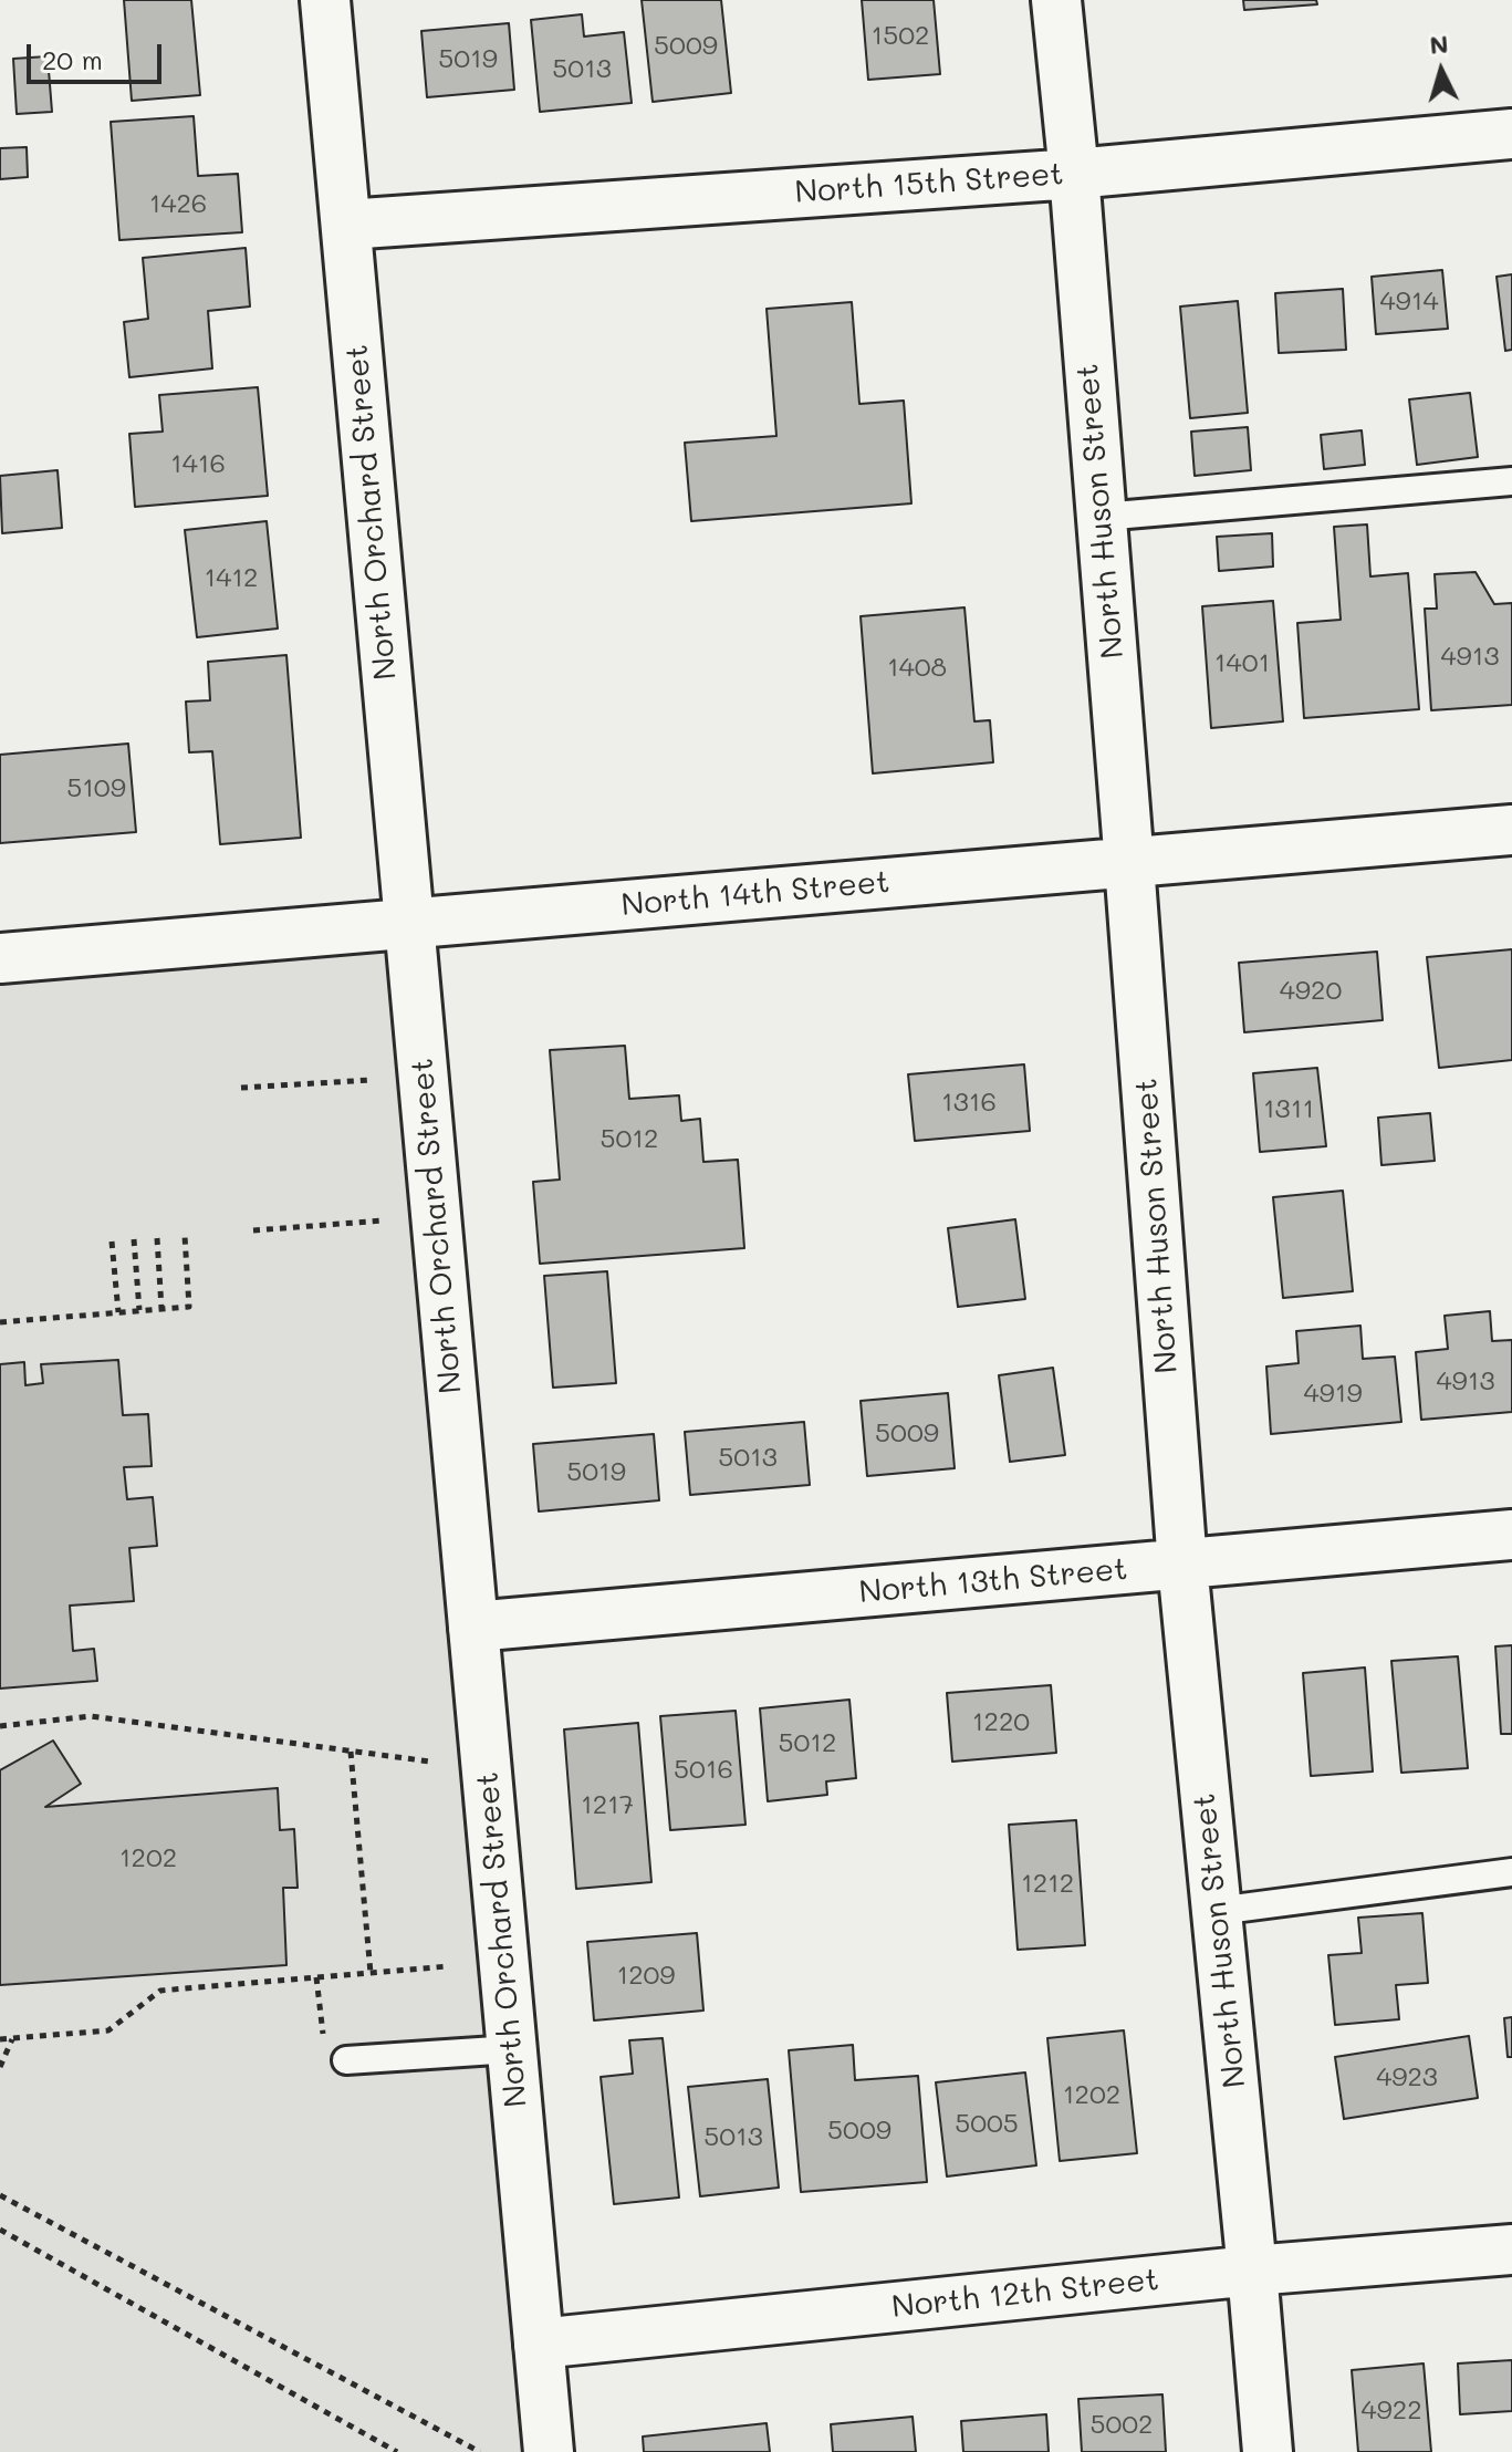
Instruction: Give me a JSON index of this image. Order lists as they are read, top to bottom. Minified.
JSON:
{"streets":{"street":["North 15th Street","North Huson Street","North Orchard Street","North 14th Street","North 13th Street","North 12th Street"]},"crossings":[["North 15th Street","North Huson Street"],["North 15th Street","North Orchard Street"],["North Huson Street","North 14th Street"],["North Huson Street","North 13th Street"],["North Huson Street","North 12th Street"],["North Orchard Street","North 14th Street"],["North Orchard Street","North 13th Street"],["North Orchard Street","North 12th Street"]],"house_numbers":["1502","5009","5019","5013","1426","4914","1416","1412","4913","1401","1408","5109","4920","1316","1311","5012","4913","4919","5009","5013","5019","1220","5012","5016","1217","1202","1212","1209","4923","1202","5005","5009","5013","4922","5002"],"scale_bar":"20 m","north":"top"}
